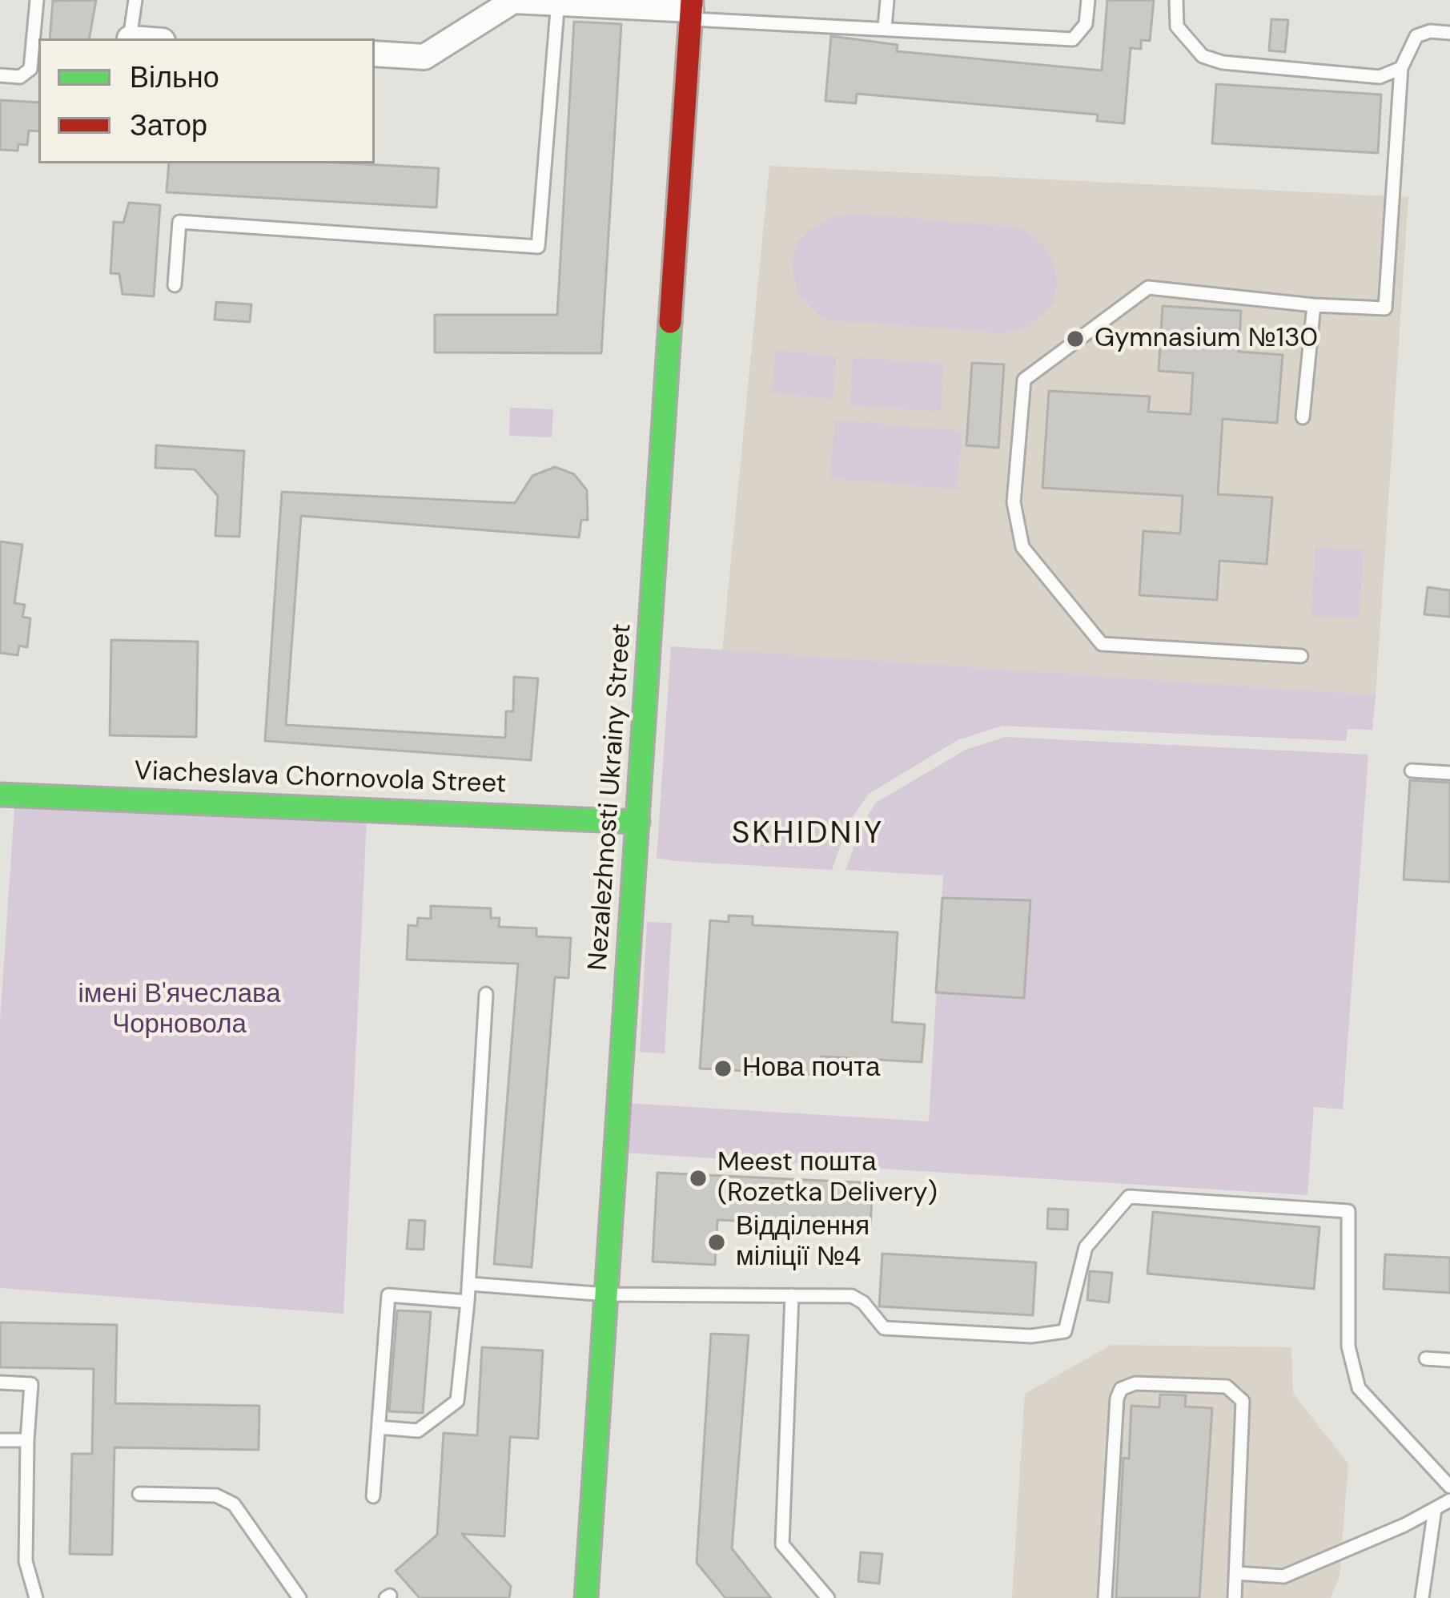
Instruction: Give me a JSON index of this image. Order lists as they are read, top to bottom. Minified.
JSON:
{"streets":{"street":["Viacheslava Chornovola Street","Nezalezhnosti Ukrainy Street"]},"crossings":[["Viacheslava Chornovola Street","Nezalezhnosti Ukrainy Street"]],"districts":["SKHIDNIY"],"parks":["імені В'ячеслава Чорновола"],"places":["Gymnasium №130","Нова почта","Meest пошта (Rozetka Delivery)","Відділення міліції №4"],"legend":["Вільно","Затор"]}
